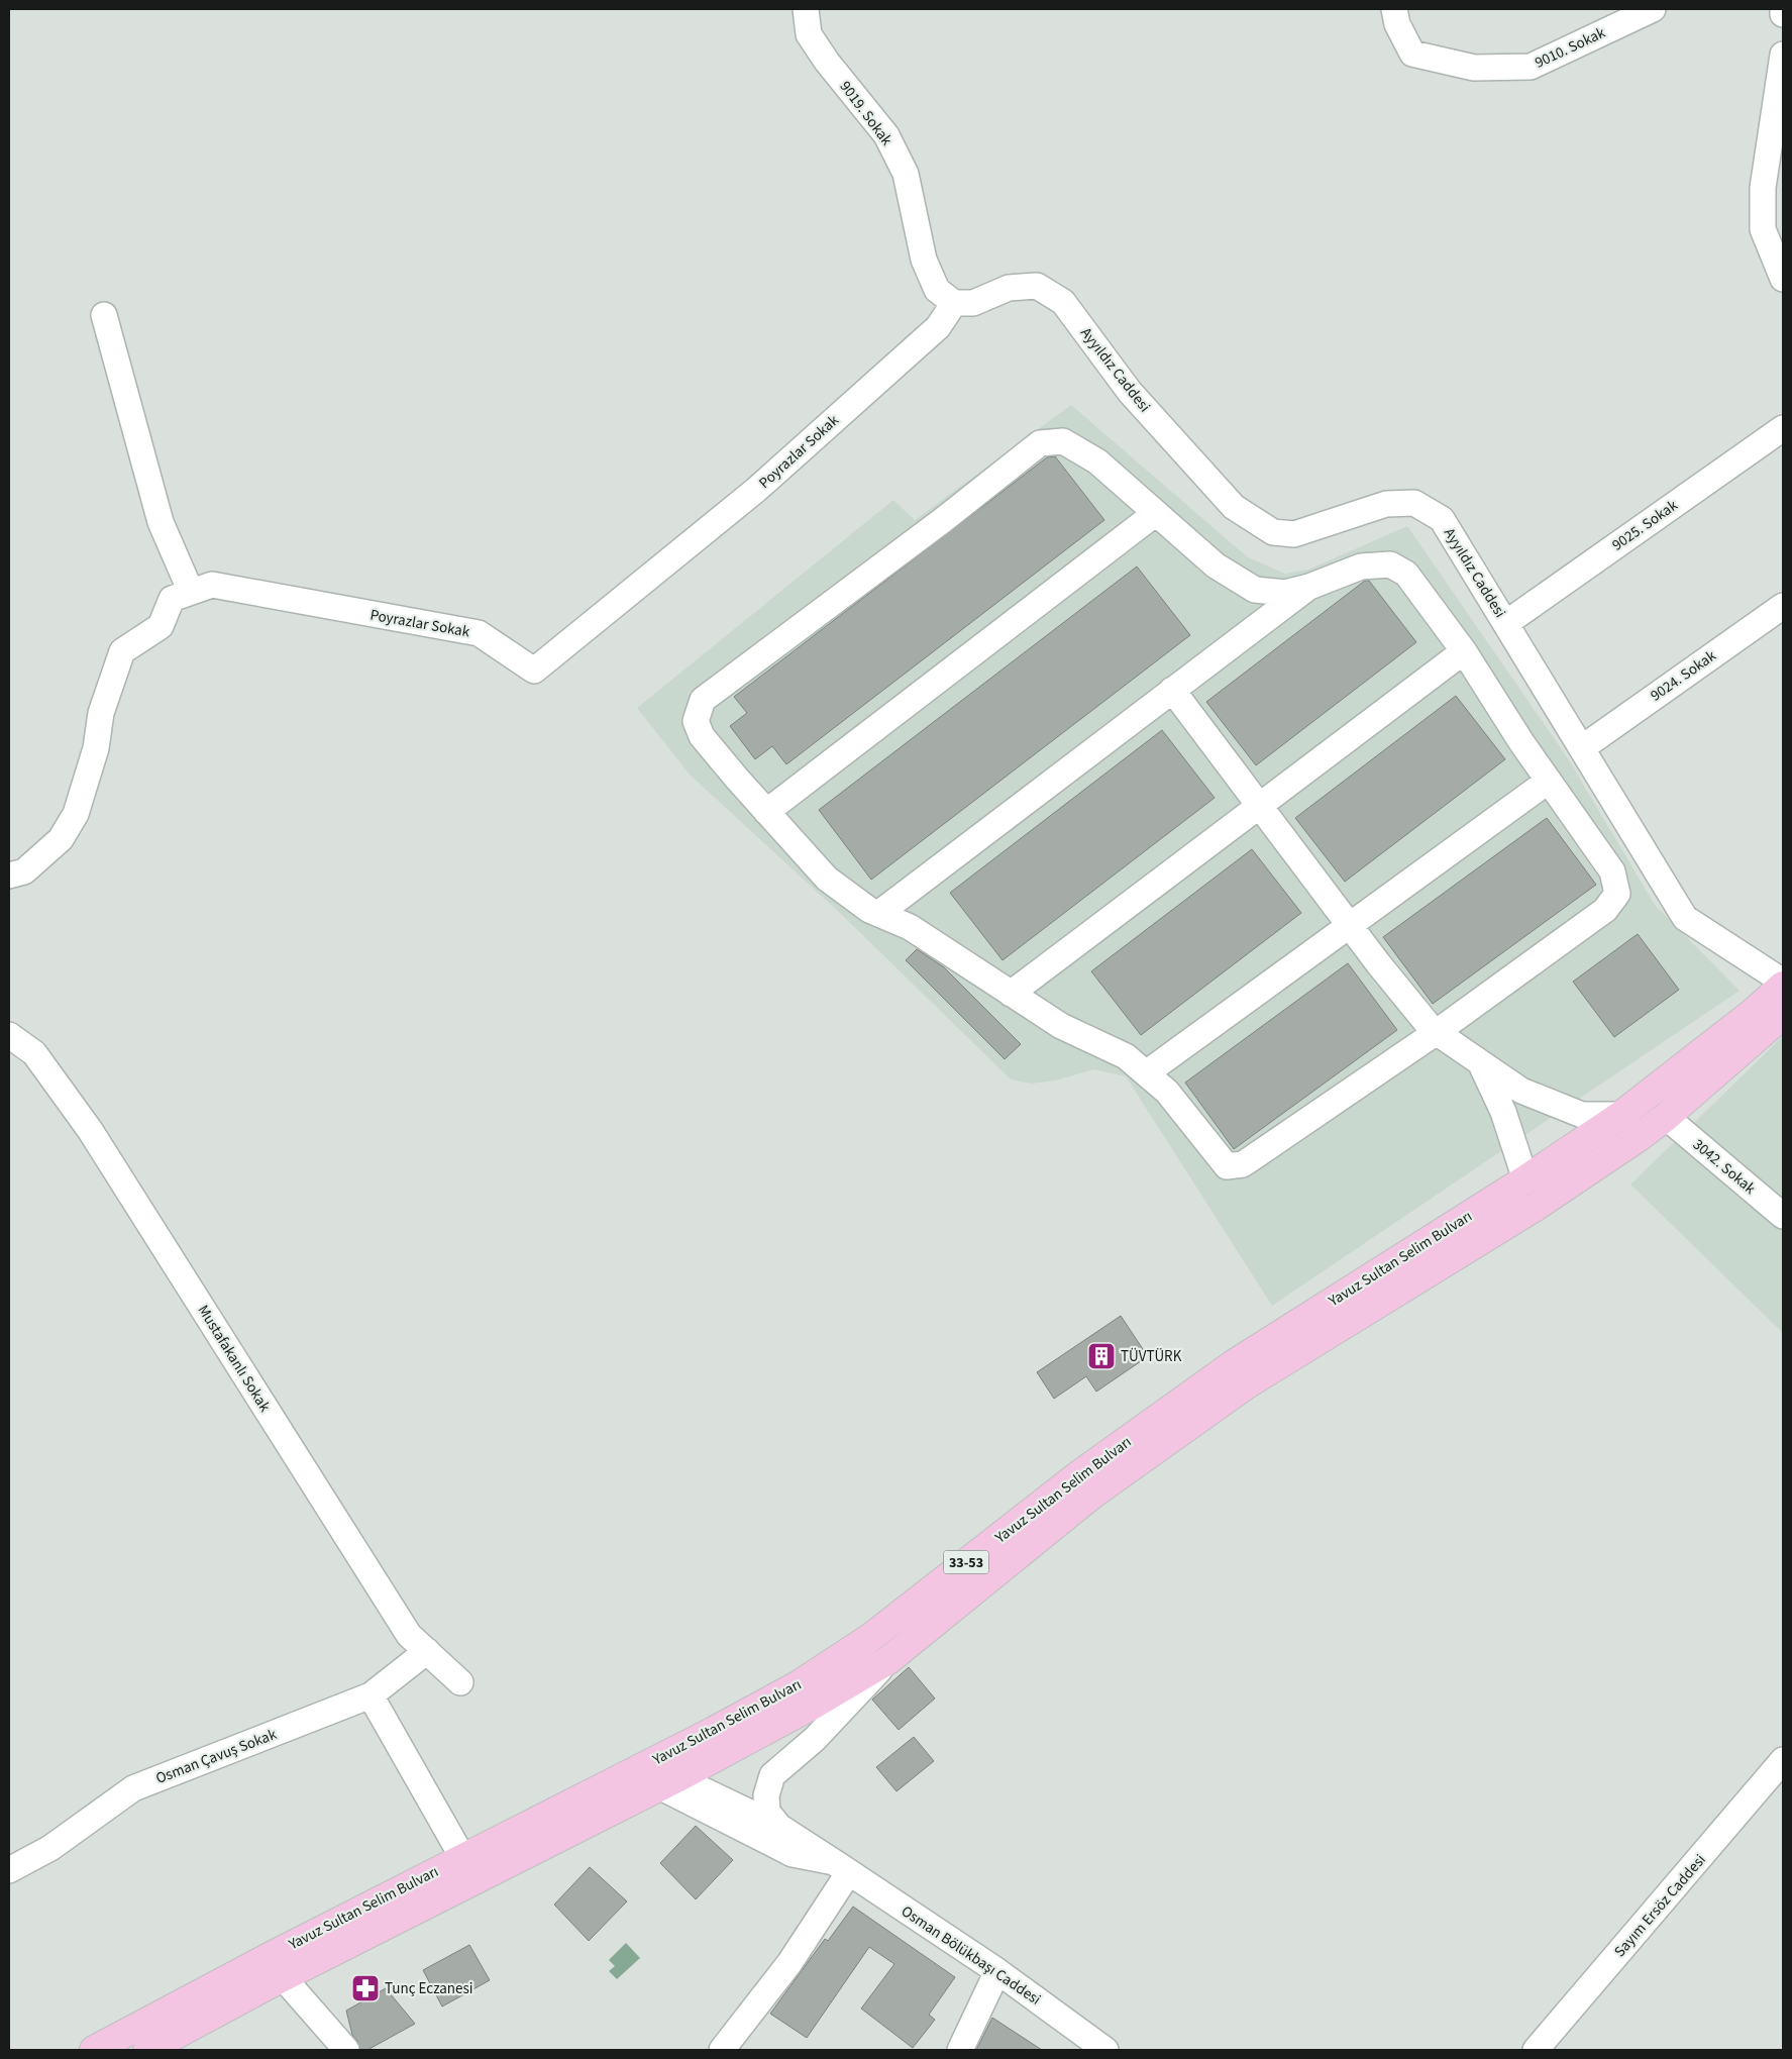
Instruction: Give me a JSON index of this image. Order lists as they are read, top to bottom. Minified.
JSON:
{"streets":{"main road":["Yavuz Sultan Selim Bulvarı","33-53"],"street":["9010. Sokak","9019. Sokak","Ayyıldız Caddesi","Poyrazlar Sokak","9025. Sokak","9024. Sokak","3042. Sokak","Mustafakanlı Sokak","Osman Çavuş Sokak","Sayım Ersöz Caddesi","Osman Bölükbaşı Caddesi"]},"crossings":[["9019. Sokak","Ayyıldız Caddesi"],["9019. Sokak","Poyrazlar Sokak"],["Ayyıldız Caddesi","Poyrazlar Sokak"],["Ayyıldız Caddesi","9025. Sokak"],["Ayyıldız Caddesi","9024. Sokak"],["3042. Sokak","Yavuz Sultan Selim Bulvarı"],["Yavuz Sultan Selim Bulvarı","Osman Bölükbaşı Caddesi"],["Mustafakanlı Sokak","Osman Çavuş Sokak"]],"places":{"building":["TÜVTÜRK"],"pharmacy":["Tunç Eczanesi"]}}
